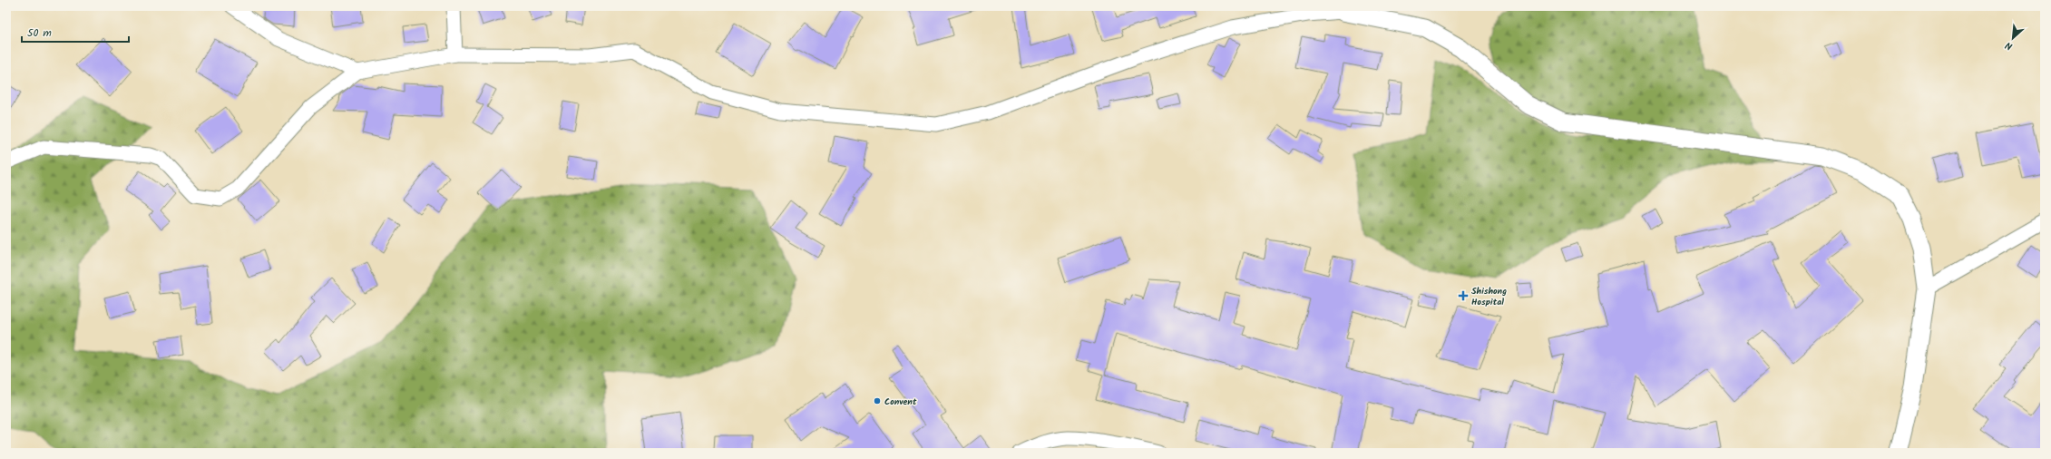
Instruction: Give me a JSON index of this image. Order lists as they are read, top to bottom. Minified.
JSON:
{"places":{"health":["Shishong Hospital"],"other":["Convent"]},"scale_bar":"50 m","north":"bottom left"}
